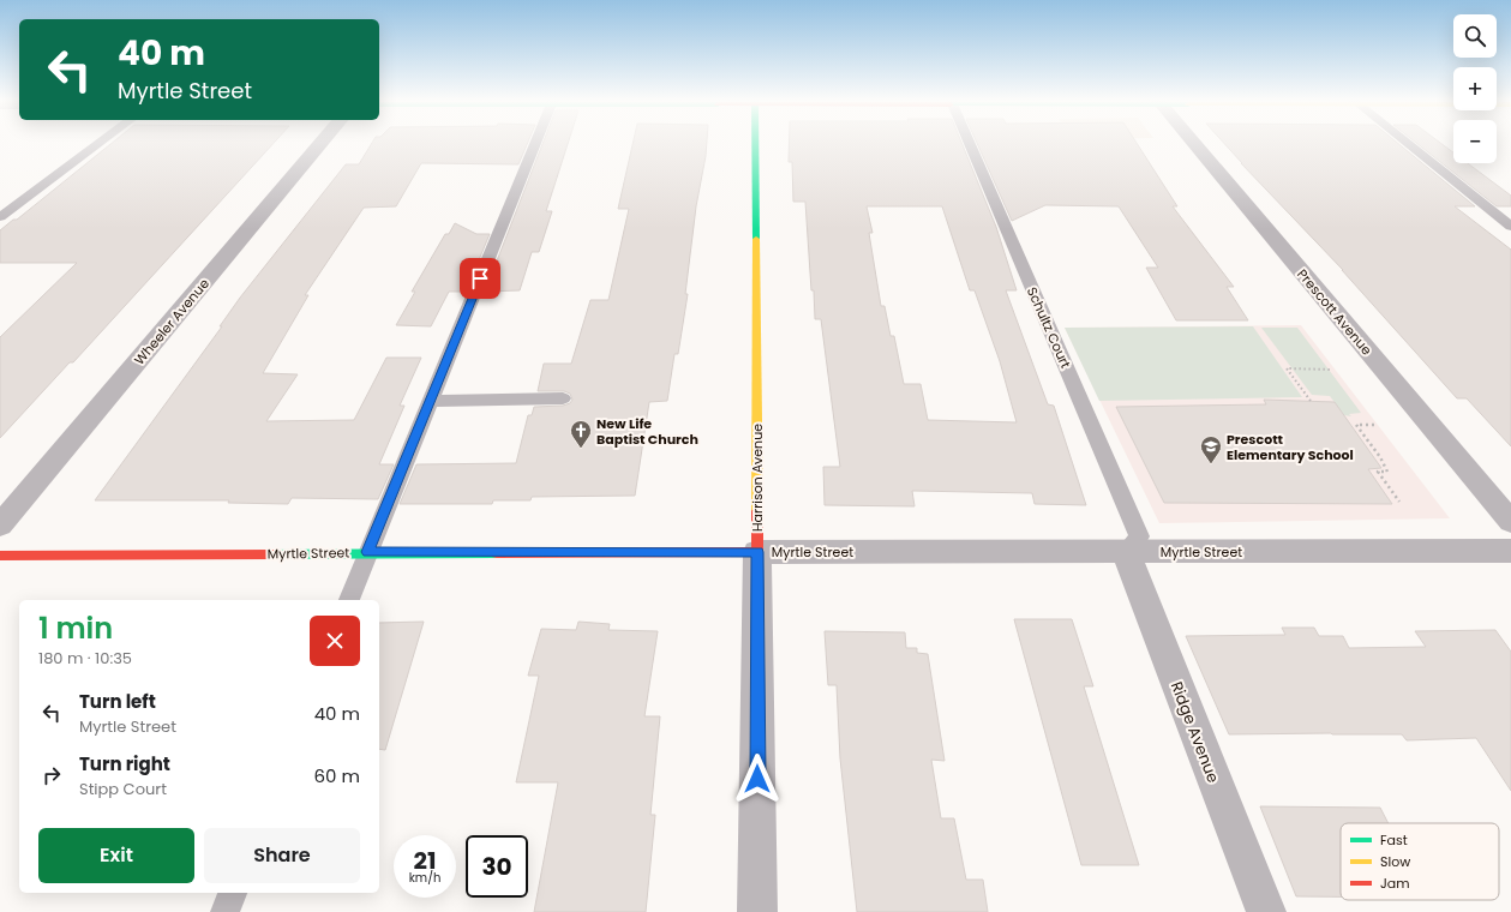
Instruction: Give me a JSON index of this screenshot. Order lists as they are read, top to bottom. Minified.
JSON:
{"streets":{"street":["Prescott Avenue","Wheeler Avenue","Harrison Avenue","Myrtle Street","Ridge Avenue"],"lane":["Schultz Court"]},"crossings":[["Schultz Court","Myrtle Street"],["Schultz Court","Ridge Avenue"],["Harrison Avenue","Myrtle Street"],["Myrtle Street","Ridge Avenue"]],"places":{"church":["New Life Baptist Church"],"school or university":["Prescott Elementary School"]},"legend":["Fast","Slow","Jam"],"page":{"map_buttons":["+","−"],"turn":["40 m","Myrtle Street"],"heading":["1 min","180 m · 10:35"],"list":[{"name":"Turn left","note":"Myrtle Street","value":"40 m"},{"name":"Turn right","note":"Stipp Court","value":"60 m"}],"buttons":["Exit","Share"],"speed":"21 km/h","limit":"30"}}
